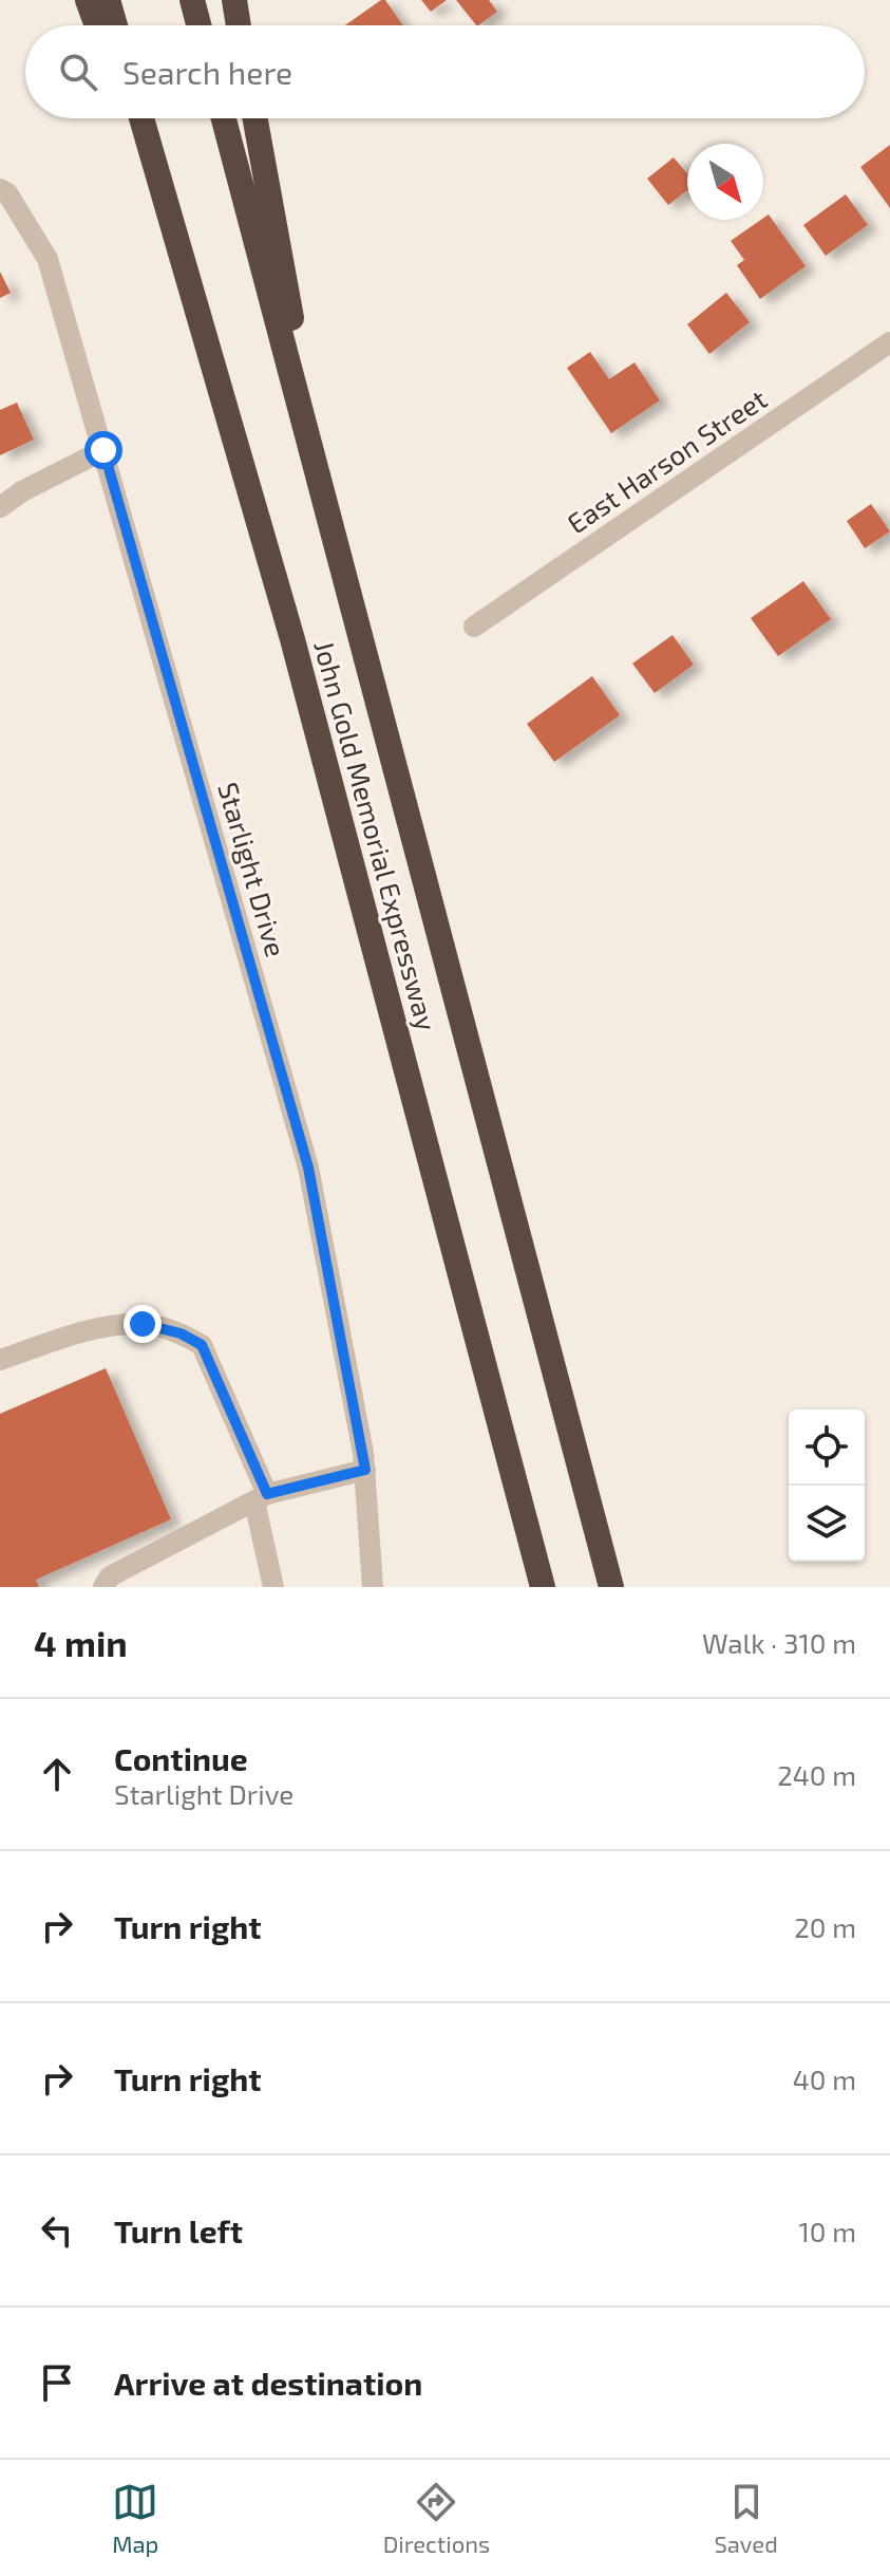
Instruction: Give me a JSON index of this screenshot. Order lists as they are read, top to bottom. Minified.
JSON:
{"streets":{"highway":["John Gold Memorial Expressway"],"street":["East Harson Street","Starlight Drive"]},"north":"bottom right","page":{"search":"Search here","heading":["4 min","Walk · 310 m"],"list":[["Continue","Starlight Drive","240 m"],["Turn right","20 m"],["Turn right","40 m"],["Turn left","10 m"],"Arrive at destination"],"nav":["Map","Directions","Saved"]}}
